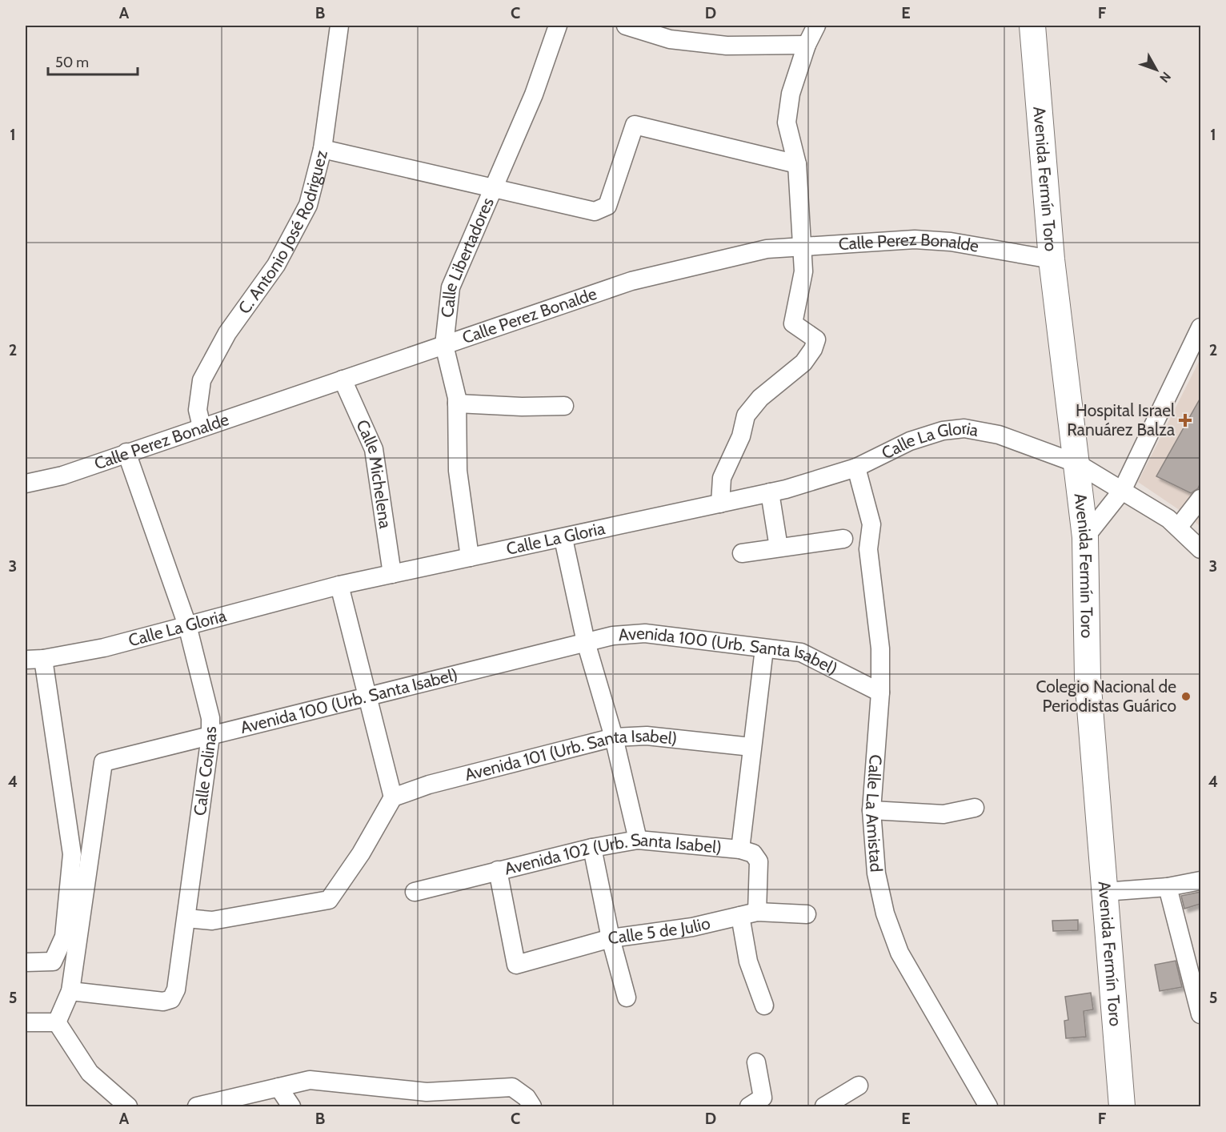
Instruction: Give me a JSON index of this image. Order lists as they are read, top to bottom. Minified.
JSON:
{"streets":{"highway":["Avenida Fermín Toro"],"street":["C. Antonio José Rodriguez","Calle Perez Bonalde","Calle Libertadores","Calle La Gloria","Calle Michelena","Avenida 100 (Urb. Santa Isabel)","Avenida 101 (Urb. Santa Isabel)","Calle Colinas","Calle La Amistad","Avenida 102 (Urb. Santa Isabel)","Calle 5 de Julio"]},"crossings":[["Avenida Fermín Toro","Calle Perez Bonalde"],["Avenida Fermín Toro","Calle La Gloria"],["C. Antonio José Rodriguez","Calle Perez Bonalde"],["Calle Perez Bonalde","Calle Libertadores"],["Calle Perez Bonalde","Calle Michelena"],["Calle Perez Bonalde","Calle Colinas"],["Calle Libertadores","Calle La Gloria"],["Calle La Gloria","Calle Michelena"],["Calle La Gloria","Calle Colinas"],["Calle La Gloria","Calle La Amistad"],["Avenida 100 (Urb. Santa Isabel)","Calle Colinas"],["Avenida 100 (Urb. Santa Isabel)","Calle La Amistad"],["Avenida 102 (Urb. Santa Isabel)","Calle 5 de Julio"]],"places":{"health":["Hospital Israel Ranuárez Balza"],"other":["Colegio Nacional de Periodistas Guárico"]},"scale_bar":"50 m","north":"bottom right","grid":{"columns":["A","B","C","D","E","F"],"rows":["1","2","3","4","5"]}}
